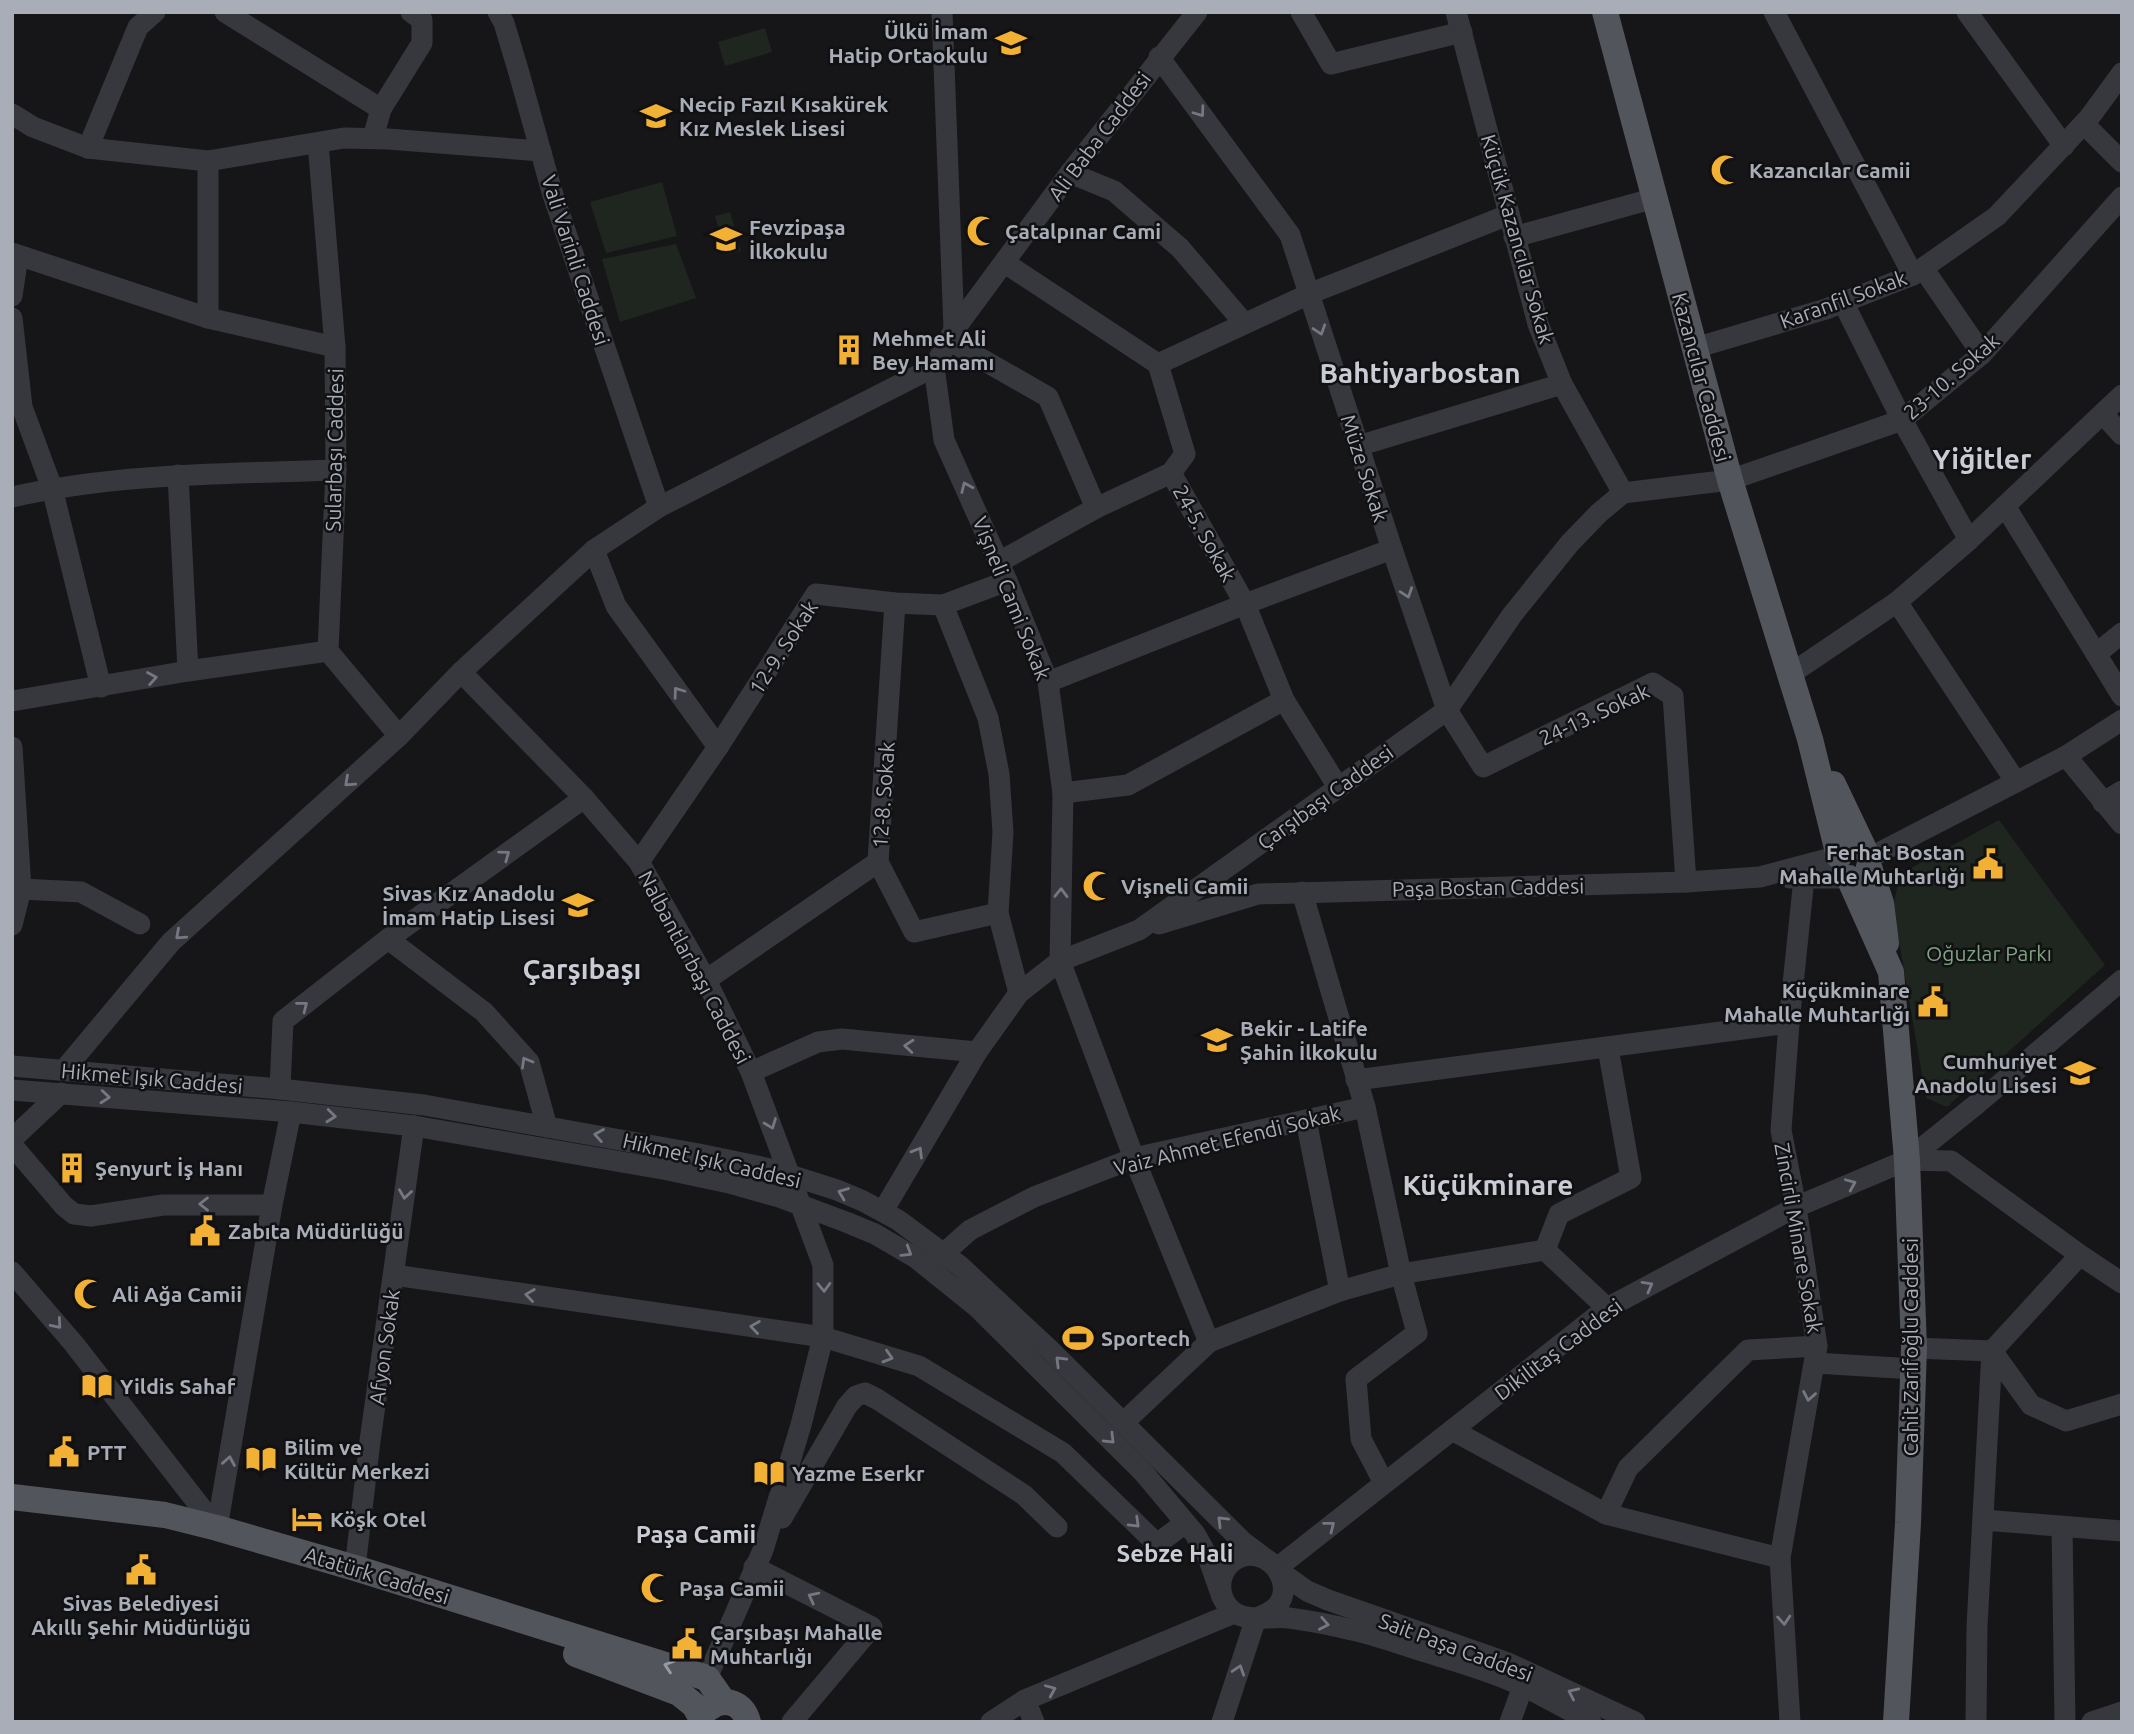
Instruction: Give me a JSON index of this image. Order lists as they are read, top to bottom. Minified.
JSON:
{"streets":{"main road":["Kazancılar Caddesi","Cahit Zarifoğlu Caddesi","Atatürk Caddesi"],"street":["Ali Baba Caddesi","Küçük Kazancılar Sokak","Vali Varinli Caddesi","Karanfil Sokak","23-10. Sokak","Sularbaşı Caddesi","Müze Sokak","24-5. Sokak","Vişneli Cami Sokak","12-9. Sokak","24-13. Sokak","12-8. Sokak","Çarşıbaşı Caddesi","Paşa Bostan Caddesi","Nalbantlarbaşı Caddesi","Hikmet Işık Caddesi","Vaiz Ahmet Efendi Sokak","Zincirli Minare Sokak","Afyon Sokak","Dikilitaş Caddesi","Sait Paşa Caddesi"]},"crossings":[["Ali Baba Caddesi","Müze Sokak"],["Ali Baba Caddesi","Vişneli Cami Sokak"],["Küçük Kazancılar Sokak","Çarşıbaşı Caddesi"],["Karanfil Sokak","Kazancılar Caddesi"],["23-10. Sokak","Kazancılar Caddesi"],["Kazancılar Caddesi","Paşa Bostan Caddesi"],["Kazancılar Caddesi","Cahit Zarifoğlu Caddesi"],["Müze Sokak","24-13. Sokak"],["Müze Sokak","Çarşıbaşı Caddesi"],["24-5. Sokak","12-9. Sokak"],["24-5. Sokak","Çarşıbaşı Caddesi"],["Vişneli Cami Sokak","12-9. Sokak"],["Vişneli Cami Sokak","Çarşıbaşı Caddesi"],["12-9. Sokak","12-8. Sokak"],["12-9. Sokak","Nalbantlarbaşı Caddesi"],["24-13. Sokak","Çarşıbaşı Caddesi"],["24-13. Sokak","Paşa Bostan Caddesi"],["12-8. Sokak","Nalbantlarbaşı Caddesi"],["Çarşıbaşı Caddesi","Paşa Bostan Caddesi"],["Çarşıbaşı Caddesi","Hikmet Işık Caddesi"],["Paşa Bostan Caddesi","Cahit Zarifoğlu Caddesi"],["Nalbantlarbaşı Caddesi","Hikmet Işık Caddesi"],["Nalbantlarbaşı Caddesi","Atatürk Caddesi"],["Hikmet Işık Caddesi","Vaiz Ahmet Efendi Sokak"],["Hikmet Işık Caddesi","Afyon Sokak"],["Hikmet Işık Caddesi","Dikilitaş Caddesi"],["Hikmet Işık Caddesi","Sait Paşa Caddesi"],["Zincirli Minare Sokak","Dikilitaş Caddesi"],["Afyon Sokak","Atatürk Caddesi"],["Cahit Zarifoğlu Caddesi","Dikilitaş Caddesi"],["Dikilitaş Caddesi","Sait Paşa Caddesi"]],"one_way":["Müze Sokak"],"districts":["Bahtiyarbostan","Yiğitler","Çarşıbaşı","Küçükminare","Paşa Camii","Sebze Hali"],"parks":["Oğuzlar Parkı"],"places":{"school or university":["Ülkü İmam Hatip Ortaokulu","Necip Fazıl Kısakürek Kız Meslek Lisesi","Fevzipaşa İlkokulu","Sivas Kız Anadolu İmam Hatip Lisesi","Bekir - Latife Şahin İlkokulu","Cumhuriyet Anadolu Lisesi"],"mosque":["Kazancılar Camii","Çatalpınar Cami","Vişneli Camii","Ali Ağa Camii","Paşa Camii"],"building":["Mehmet Ali Bey Hamamı","Şenyurt İş Hanı"],"public building":["Ferhat Bostan Mahalle Muhtarlığı","Küçükminare Mahalle Muhtarlığı","Zabıta Müdürlüğü","PTT","Sivas Belediyesi Akıllı Şehir Müdürlüğü","Çarşıbaşı Mahalle Muhtarlığı"],"sports":["Sportech"],"library":["Yildis Sahaf","Bilim ve Kültür Merkezi","Yazme Eserkr"],"hotel":["Köşk Otel"]}}
